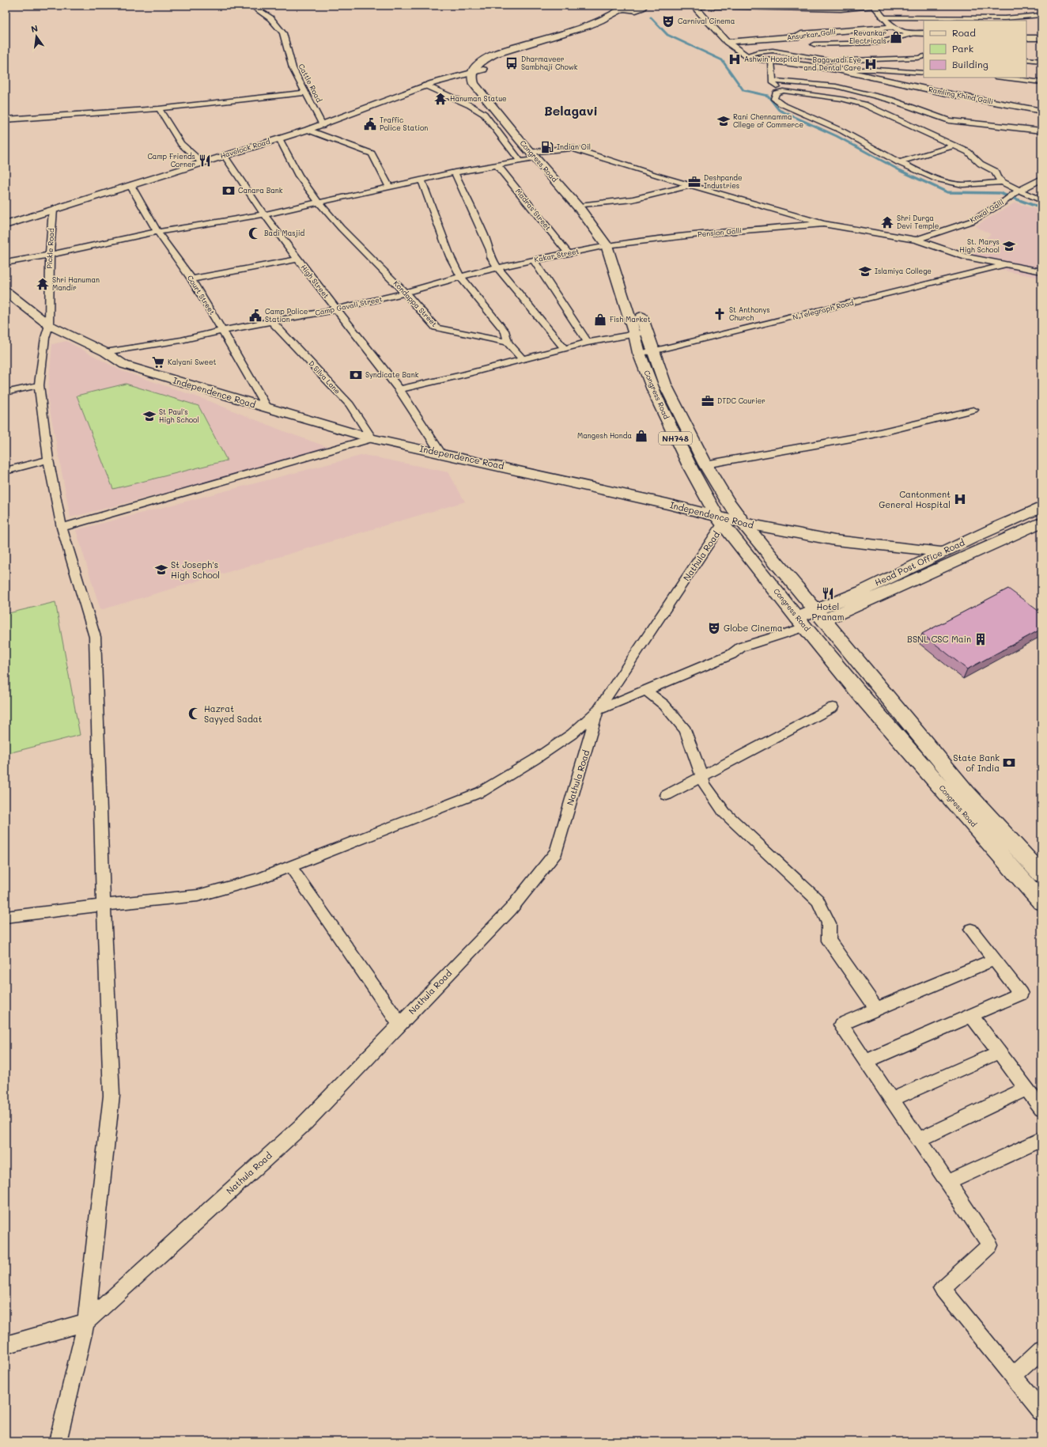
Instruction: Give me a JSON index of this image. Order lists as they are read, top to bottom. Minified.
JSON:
{"streets":{"highway":["Congress Road","NH748"],"main road":["Independence Road","Head Post Office Road"],"street":["Ansurkar Galli","Cattle Road","Ramling Khind Galli","Havelock Road","Madras Street","Knwal Galli","Pension Galli","Pickle Road","Kakar Street","High Street","Court Street","Kondappa Street","Camp Gavali Street","N Telegraph Road","D Silva Lane","Nathula Road"]},"crossings":[["Ansurkar Galli","Ramling Khind Galli"],["Cattle Road","Havelock Road"],["Havelock Road","Congress Road"],["Havelock Road","Pickle Road"],["Havelock Road","High Street"],["Havelock Road","Court Street"],["Havelock Road","Kondappa Street"],["Congress Road","Pension Galli"],["Congress Road","Kakar Street"],["Congress Road","N Telegraph Road"],["Congress Road","Independence Road"],["Congress Road","Nathula Road"],["Congress Road","Head Post Office Road"],["Madras Street","Kakar Street"],["Pension Galli","Kakar Street"],["Pickle Road","Independence Road"],["Pickle Road","Nathula Road"],["Kakar Street","Camp Gavali Street"],["High Street","Camp Gavali Street"],["High Street","Independence Road"],["Court Street","Camp Gavali Street"],["Court Street","Independence Road"],["Kondappa Street","Camp Gavali Street"],["Camp Gavali Street","D Silva Lane"],["Camp Gavali Street","Independence Road"],["D Silva Lane","Independence Road"],["Independence Road","Nathula Road"],["Independence Road","Head Post Office Road"]],"districts":["Belagavi"],"places":{"theatre":["Carnival Cinema","Globe Cinema"],"shop":["Revankar Electricals","Fish Market","Mangesh Honda"],"hospital":["Ashwin Hospital","Bagawadi Eye and Dental Care","Cantonment General Hospital"],"bus stop":["Dharmaveer Sambhaji Chowk"],"temple":["Hanuman Statue","Shri Durga Devi Temple","Shri Hanuman Mandir"],"school or university":["Rani Chennamma Cllege of Commerce","St. Marys High School","Islamiya College","St Paul's High School","St Joseph's High School"],"public building":["Traffic Police Station","Camp Police Station"],"fuel station":["Indian Oil"],"restaurant":["Camp Friends Corner","Hotel Pranam"],"office":["Deshpande Industries","DTDC Courier"],"bank":["Canara Bank","Syndicate Bank","State Bank of India"],"mosque":["Badi Masjid","Hazrat Sayyed Sadat"],"church":["St Anthonys Church"],"supermarket":["Kalyani Sweet"],"building":["BSNL CSC Main"]},"legend":["Road","Park","Building"],"north":"top"}
